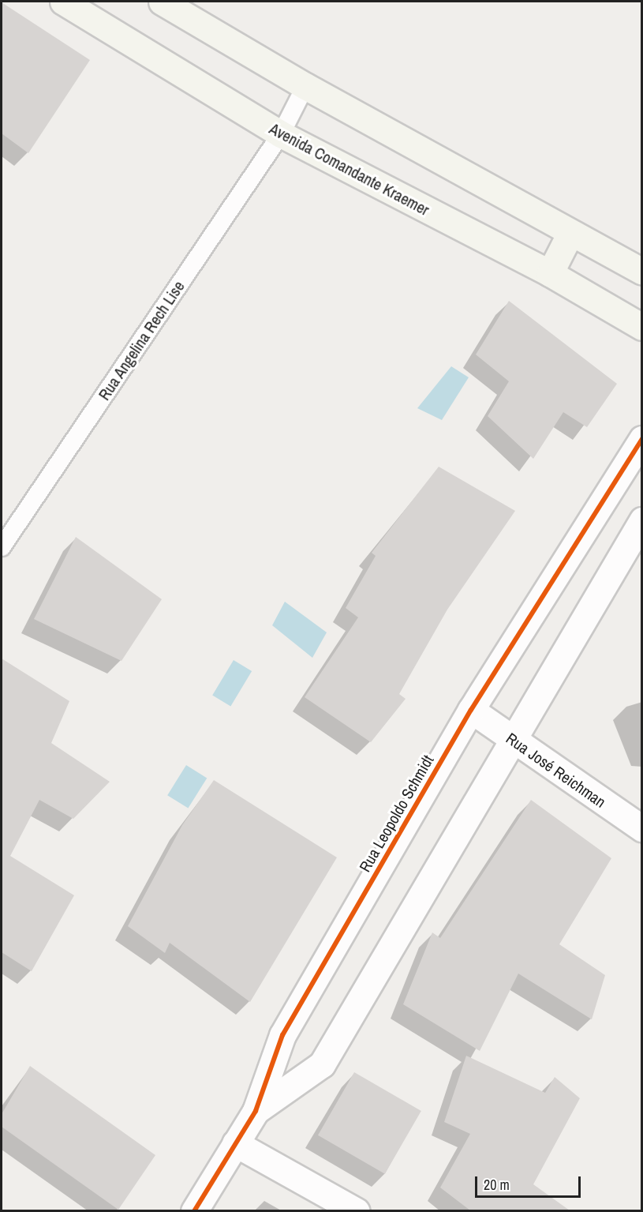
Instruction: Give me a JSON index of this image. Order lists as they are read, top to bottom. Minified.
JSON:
{"streets":{"main road":["Avenida Comandante Kraemer"],"street":["Rua José Reichman","Rua Leopoldo Schmidt"],"lane":["Rua Angelina Rech Lise"]},"crossings":[["Avenida Comandante Kraemer","Rua Angelina Rech Lise"],["Rua José Reichman","Rua Leopoldo Schmidt"]],"scale_bar":"20 m"}
